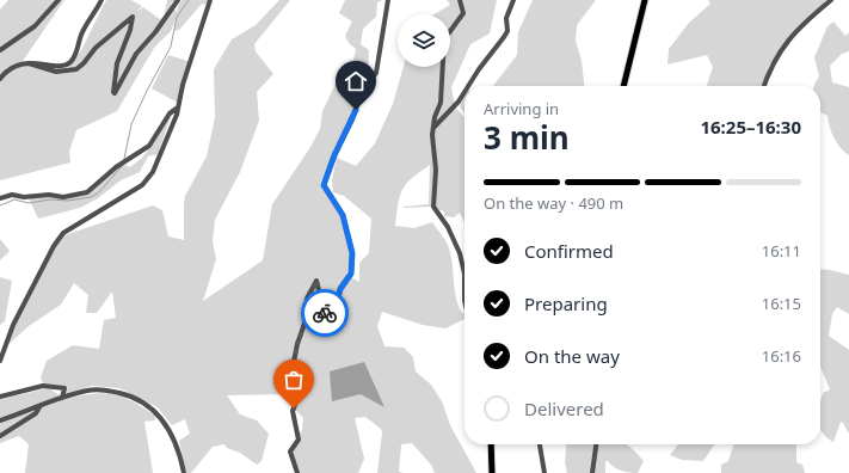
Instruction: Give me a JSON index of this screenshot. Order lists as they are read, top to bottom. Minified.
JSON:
{"page":{"heading":["3 min","Arriving in","16:25–16:30"],"bar":"On the way · 490 m","list":[["Confirmed","16:11"],["Preparing","16:15"],["On the way","16:16"],"Delivered"]}}
